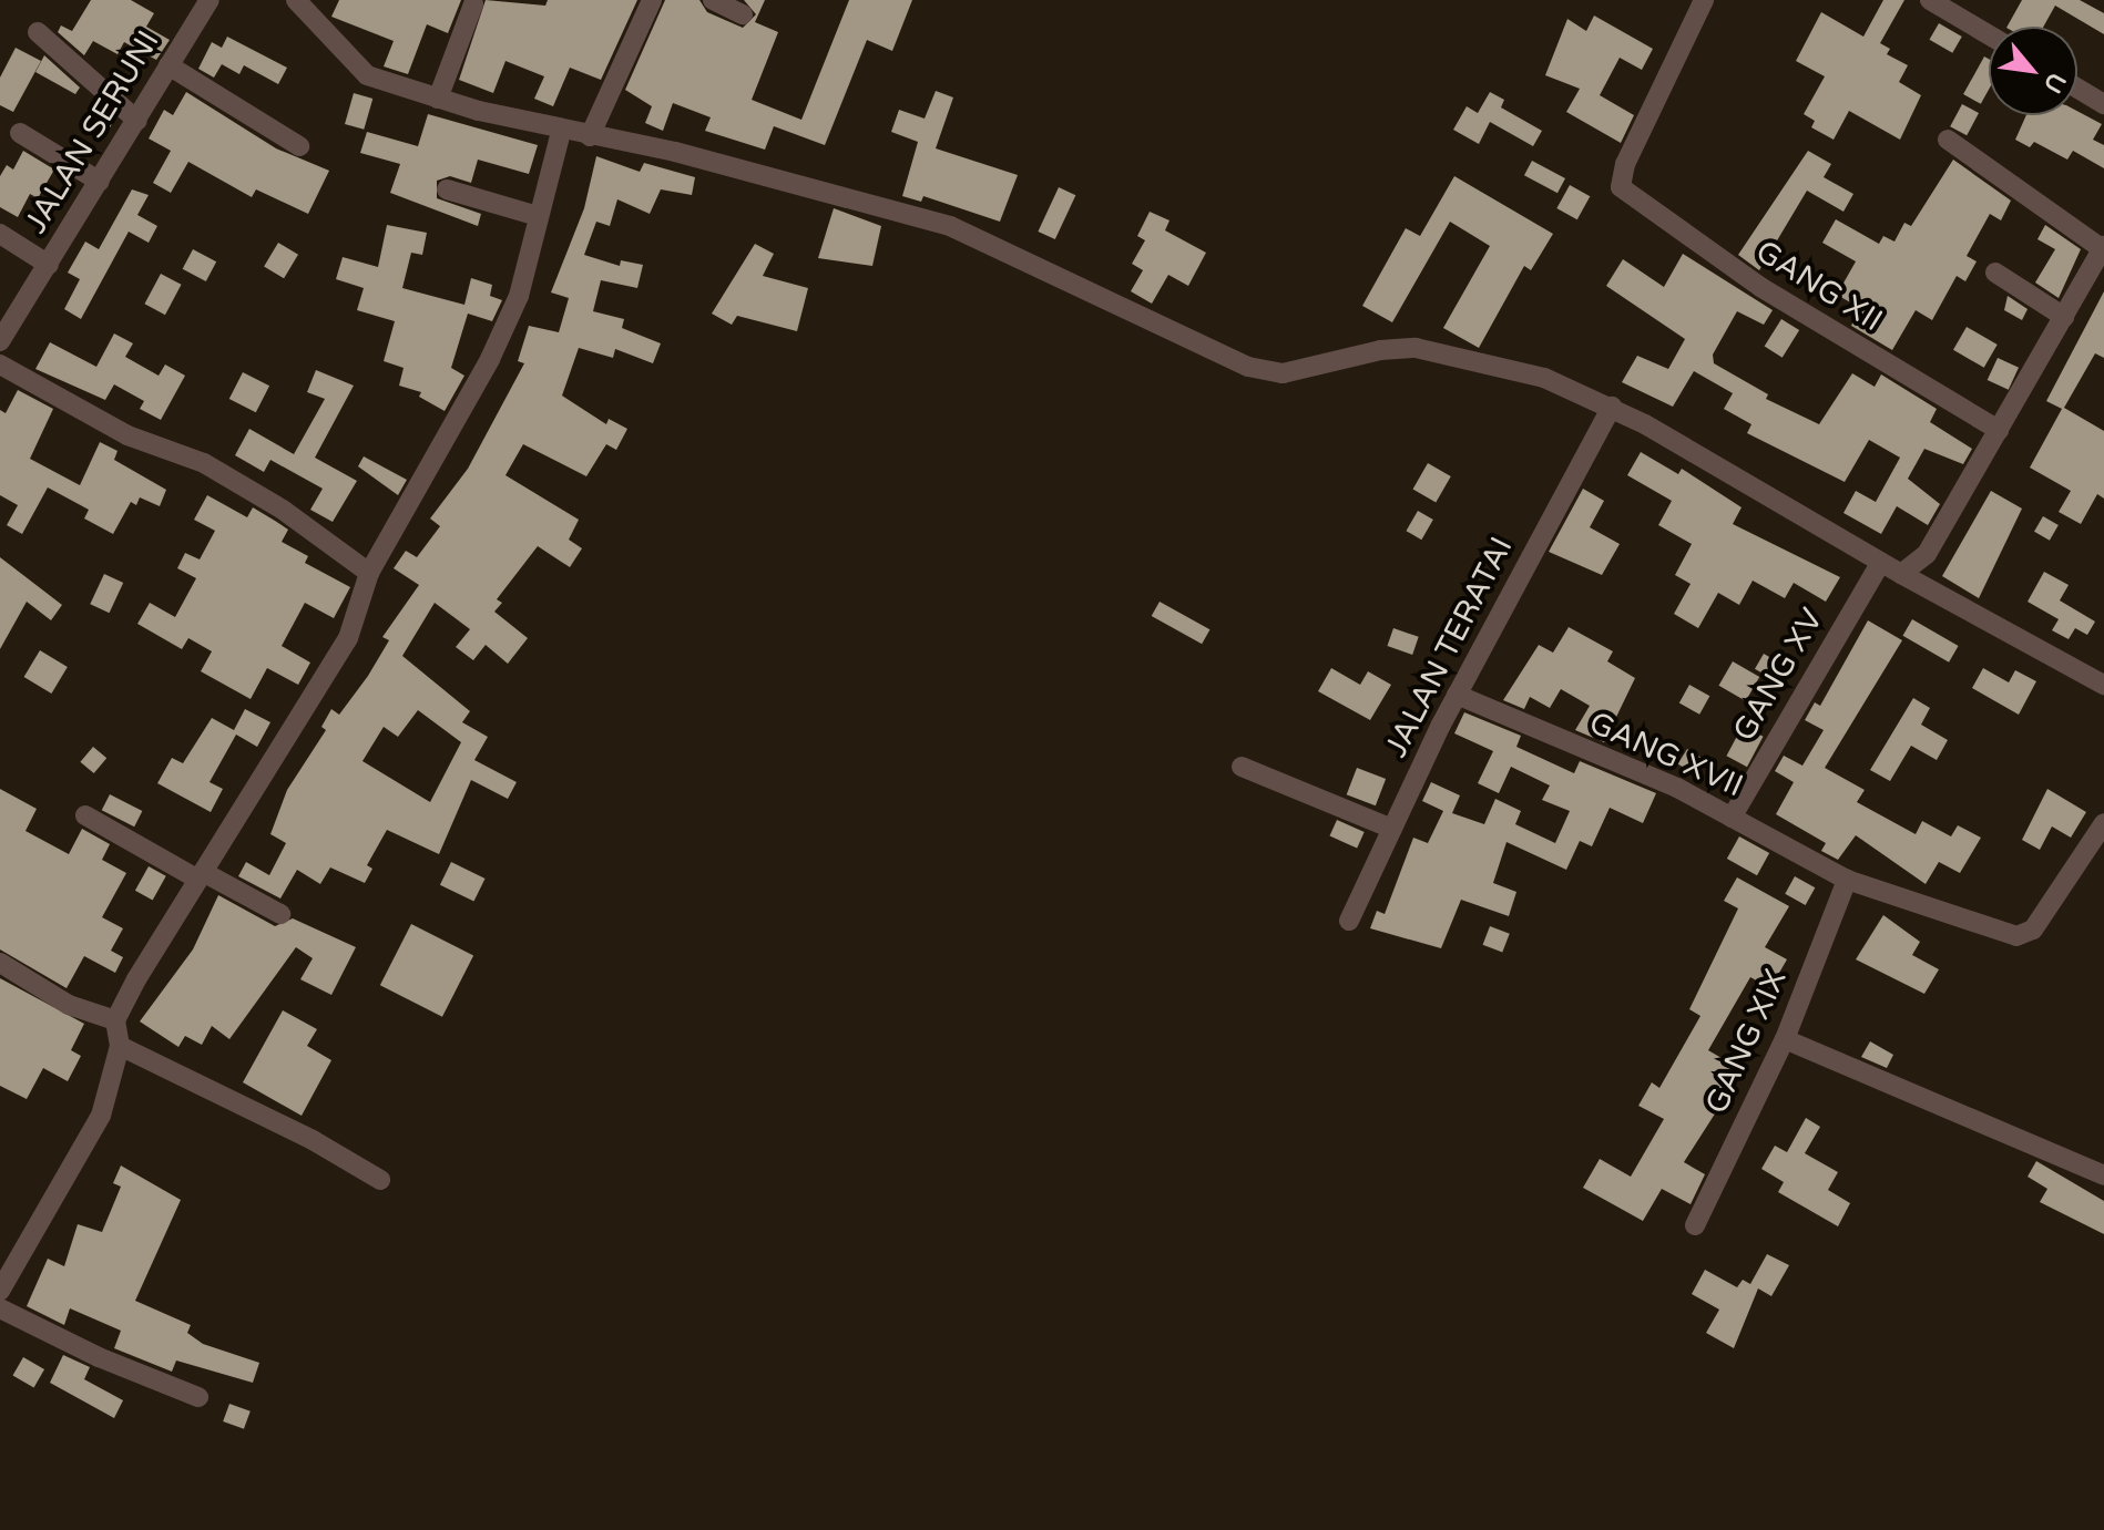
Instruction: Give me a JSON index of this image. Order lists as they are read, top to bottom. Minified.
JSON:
{"streets":{"street":["JALAN SERUNI","GANG XII","JALAN TERATAI","GANG XV","GANG XVII","GANG XIX"]},"crossings":[["JALAN TERATAI","GANG XVII"],["GANG XV","GANG XVII"],["GANG XVII","GANG XIX"]],"north":"bottom right"}
